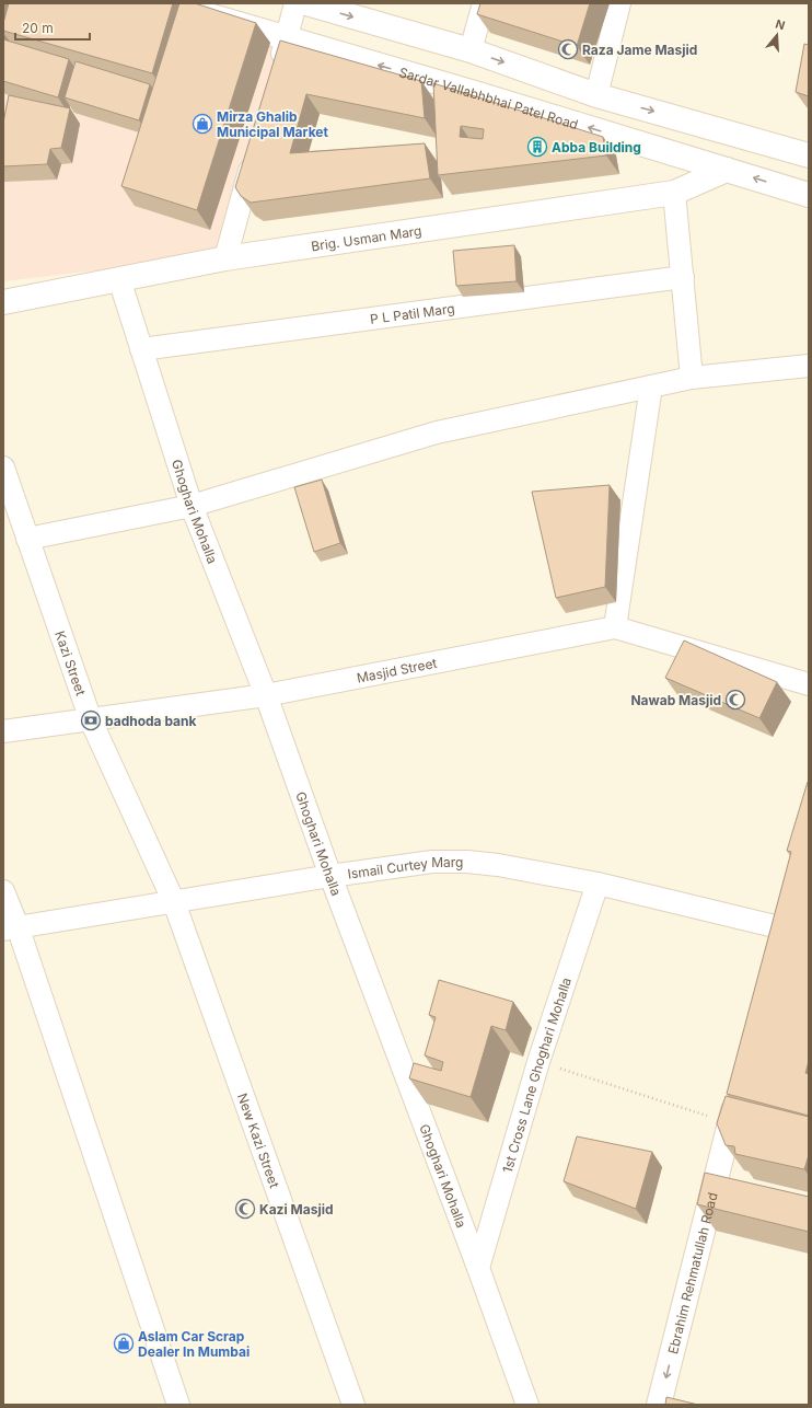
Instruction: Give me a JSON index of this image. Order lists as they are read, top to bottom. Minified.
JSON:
{"streets":{"main road":["Sardar Vallabhbhai Patel Road","Brig. Usman Marg","Ebrahim Rehmatullah Road"],"street":["P L Patil Marg","Ghoghari Mohalla","Kazi Street","Masjid Street","Ismail Curtey Marg","1st Cross Lane Ghoghari Mohalla","New Kazi Street"]},"crossings":[["Sardar Vallabhbhai Patel Road","Brig. Usman Marg"],["Brig. Usman Marg","Ghoghari Mohalla"],["P L Patil Marg","Ghoghari Mohalla"],["Ghoghari Mohalla","Masjid Street"],["Ghoghari Mohalla","Ismail Curtey Marg"],["Ghoghari Mohalla","1st Cross Lane Ghoghari Mohalla"],["Kazi Street","Masjid Street"],["Kazi Street","Ismail Curtey Marg"],["Kazi Street","New Kazi Street"],["Ismail Curtey Marg","1st Cross Lane Ghoghari Mohalla"],["Ismail Curtey Marg","New Kazi Street"]],"one_way":["Ebrahim Rehmatullah Road"],"places":{"mosque":["Raza Jame Masjid","Nawab Masjid","Kazi Masjid"],"shop":["Mirza Ghalib Municipal Market","Aslam Car Scrap Dealer In Mumbai"],"building":["Abba Building"],"bank":["badhoda bank"]},"scale_bar":"20 m","north":"top"}
